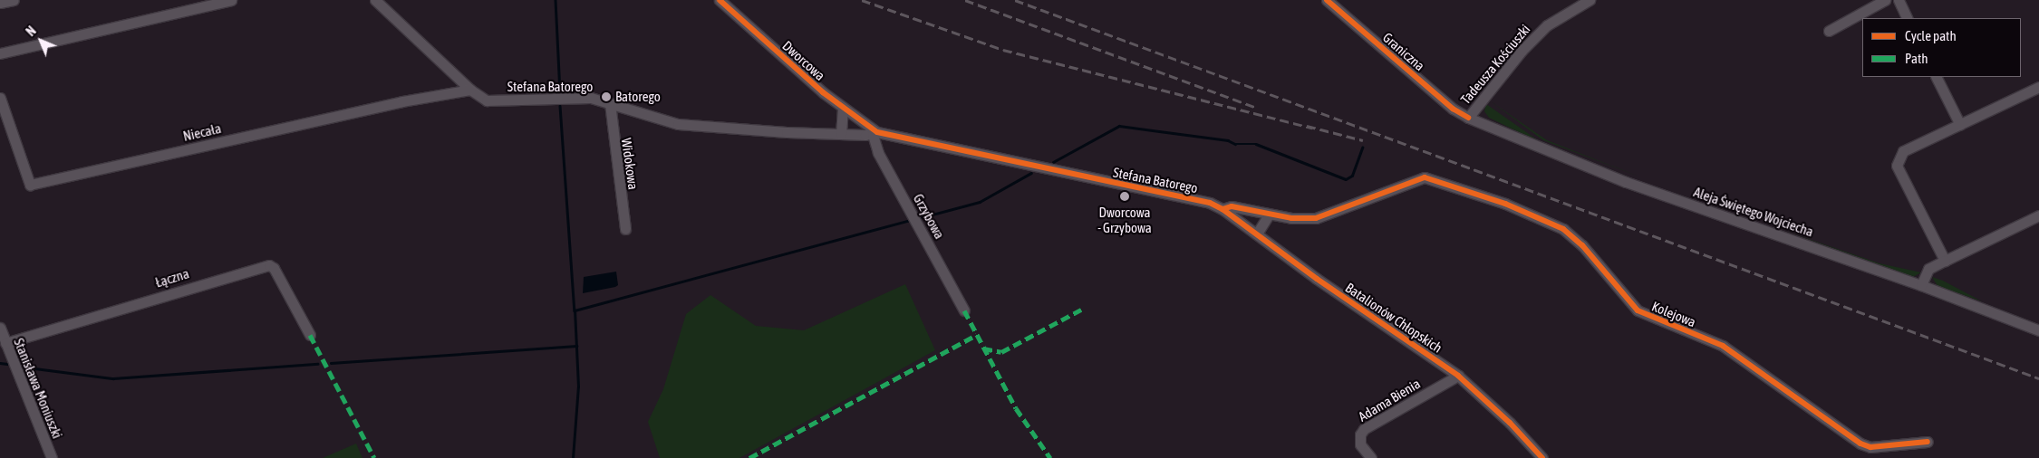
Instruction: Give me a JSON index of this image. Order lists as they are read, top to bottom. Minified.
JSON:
{"streets":{"street":["Graniczna","Dworcowa","Tadeusza Kościuszki","Stefana Batorego","Niecała","Widokowa","Aleja Świętego Wojciecha","Grzybowa","Łączna","Kolejowa","Batalionów Chłopskich","Stanisława Moniuszki","Adama Bienia"]},"crossings":[["Graniczna","Tadeusza Kościuszki"],["Graniczna","Aleja Świętego Wojciecha"],["Dworcowa","Stefana Batorego"],["Dworcowa","Grzybowa"],["Tadeusza Kościuszki","Aleja Świętego Wojciecha"],["Stefana Batorego","Niecała"],["Stefana Batorego","Widokowa"],["Stefana Batorego","Grzybowa"],["Stefana Batorego","Kolejowa"],["Stefana Batorego","Batalionów Chłopskich"],["Łączna","Stanisława Moniuszki"],["Batalionów Chłopskich","Adama Bienia"]],"places":["Batorego","Dworcowa - Grzybowa"],"legend":["Cycle path","Path"],"north":"top left"}
